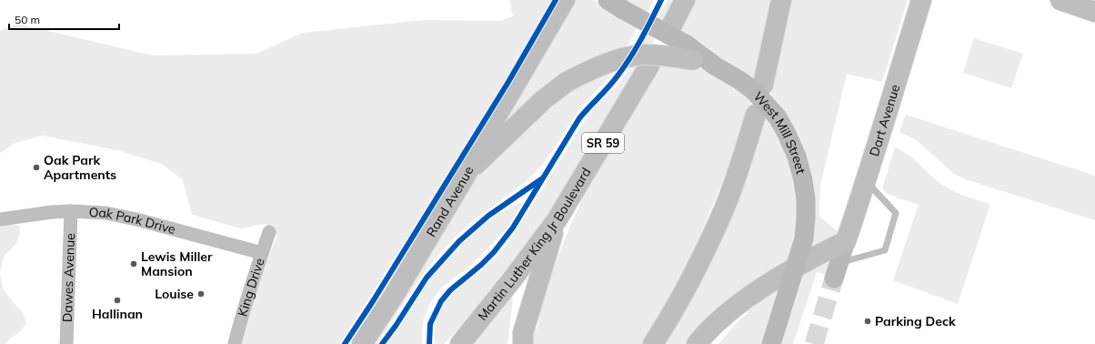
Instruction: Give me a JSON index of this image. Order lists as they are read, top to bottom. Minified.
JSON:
{"streets":{"main road":["Dart Avenue","SR 59","Rand Avenue","Martin Luther King Jr Boulevard"],"street":["West Mill Street","Oak Park Drive","Dawes Avenue","King Drive"]},"crossings":[["Oak Park Drive","Dawes Avenue"],["Oak Park Drive","King Drive"]],"places":["Oak Park Apartments","Lewis Miller Mansion","Louise","Hallinan","Parking Deck"],"scale_bar":"50 m"}
